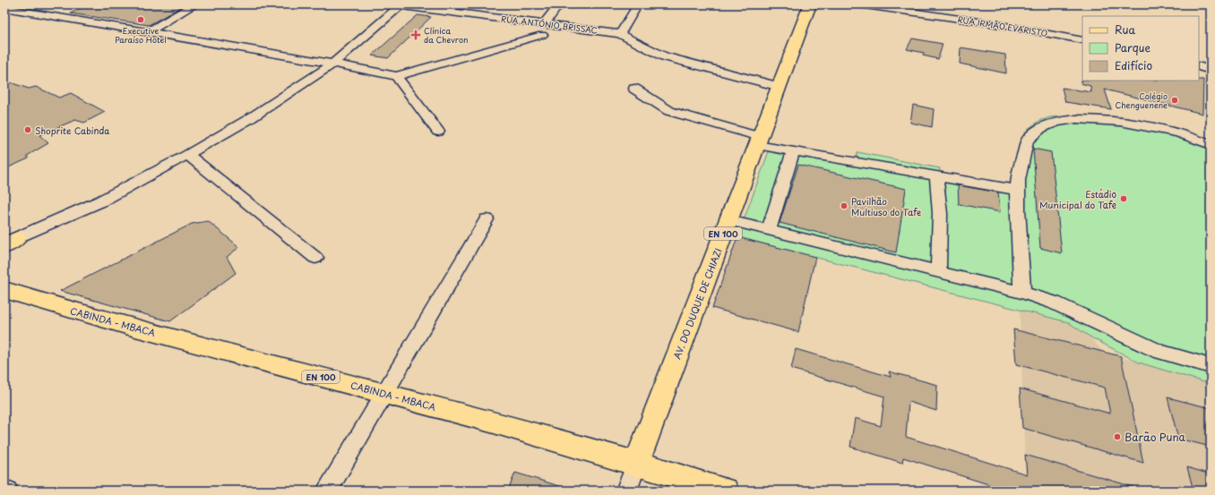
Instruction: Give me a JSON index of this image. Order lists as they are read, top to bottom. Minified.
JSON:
{"streets":{"main road":["EN 100","AV. DO DUQUE DE CHIAZI","CABINDA - MBACA"],"street":["RUA ANTÓNIO BRISSAC","RUA IRMÃO EVARISTO"]},"crossings":[["RUA ANTÓNIO BRISSAC","AV. DO DUQUE DE CHIAZI"],["AV. DO DUQUE DE CHIAZI","CABINDA - MBACA"]],"places":{"other":["Executive Paraíso Hotel","Colégio Chenguenene","Shoprite Cabinda","Estádio Municipal do Tafe","Pavilhão Multiuso do Tafe","Barão Puna"],"health":["Clínica da Chevron"]},"legend":["Rua","Parque","Edifício"]}
